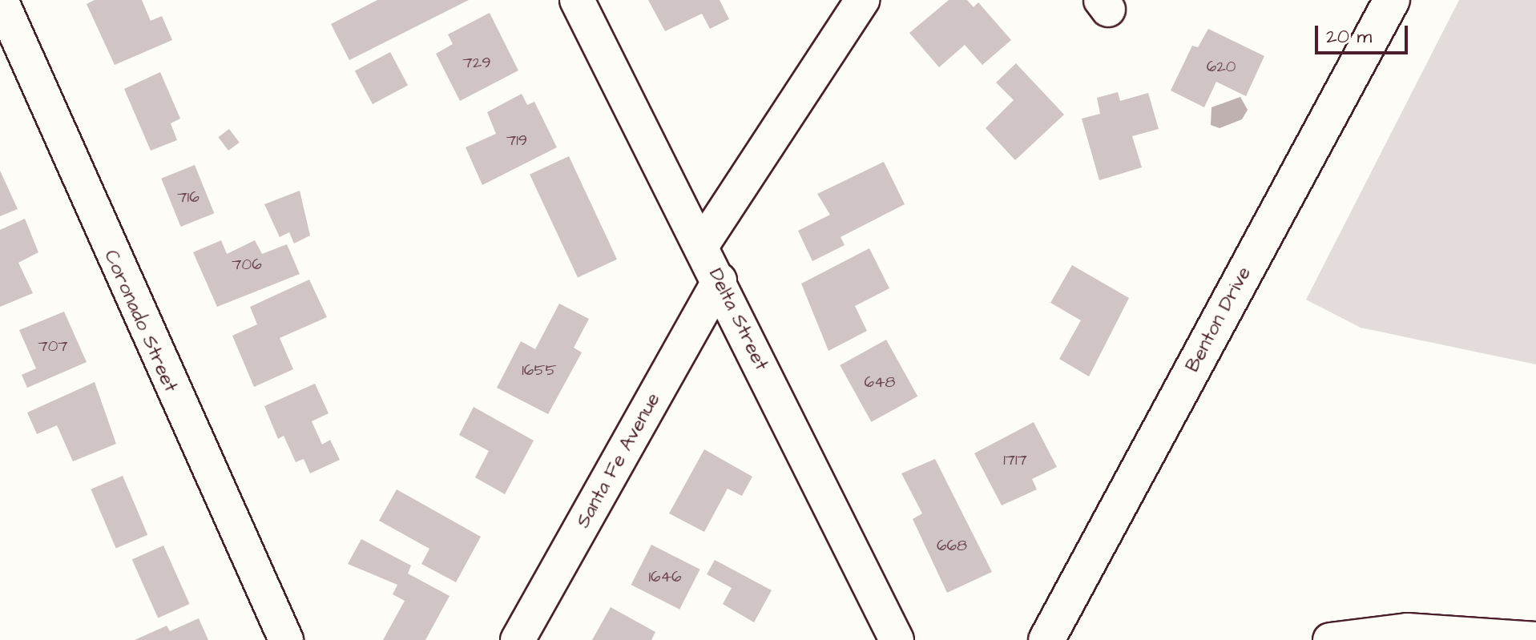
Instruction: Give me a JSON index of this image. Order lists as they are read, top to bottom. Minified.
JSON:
{"streets":{"street":["Delta Street","Benton Drive","Coronado Street","Santa Fe Avenue"]},"crossings":[["Delta Street","Santa Fe Avenue"]],"house_numbers":["729","620","719","716","706","707","1655","648","1717","668","1646"],"scale_bar":"20 m"}
